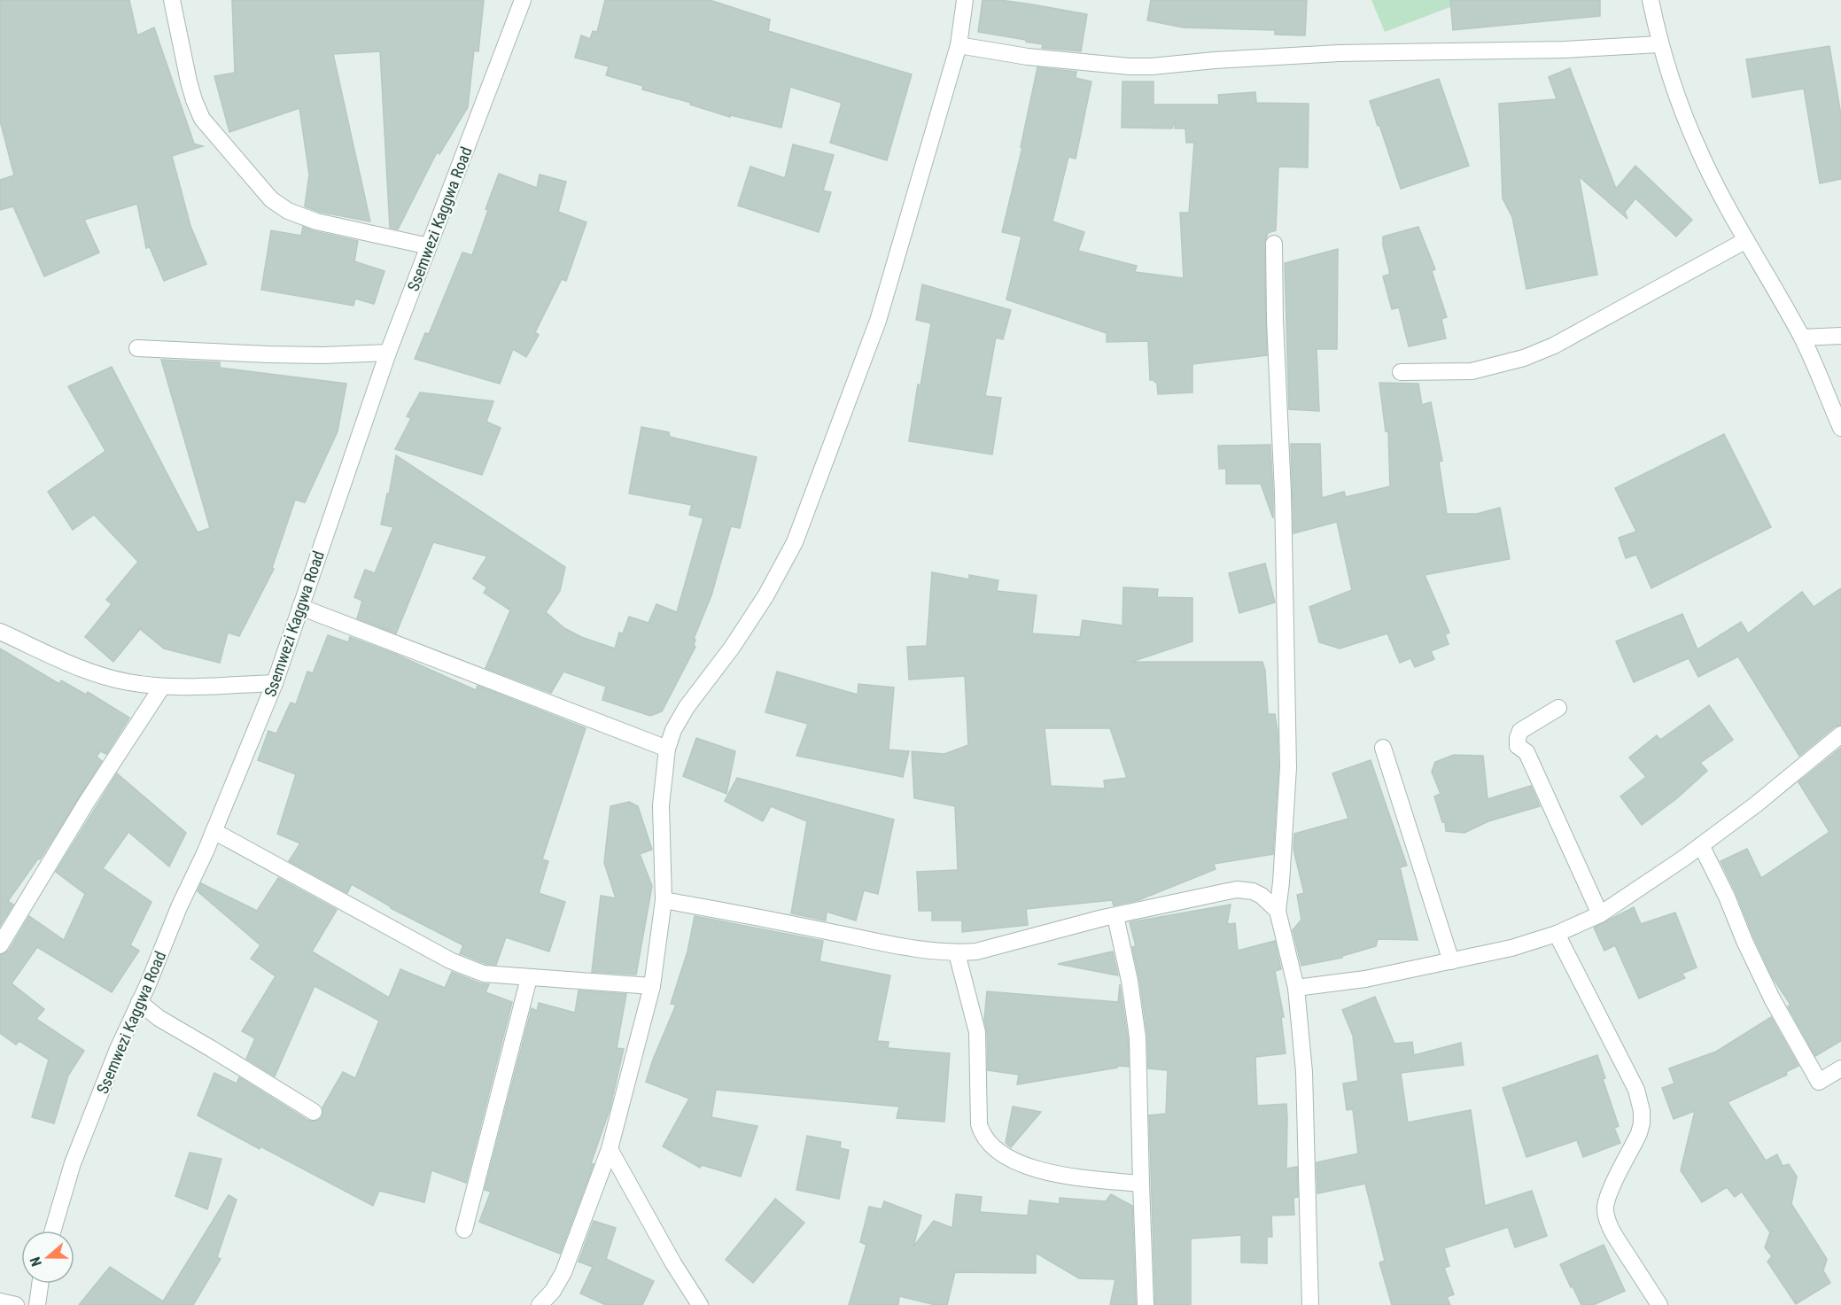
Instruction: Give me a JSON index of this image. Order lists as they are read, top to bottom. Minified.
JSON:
{"streets":{"street":["Ssemwezi Kaggwa Road"]},"north":"left"}
